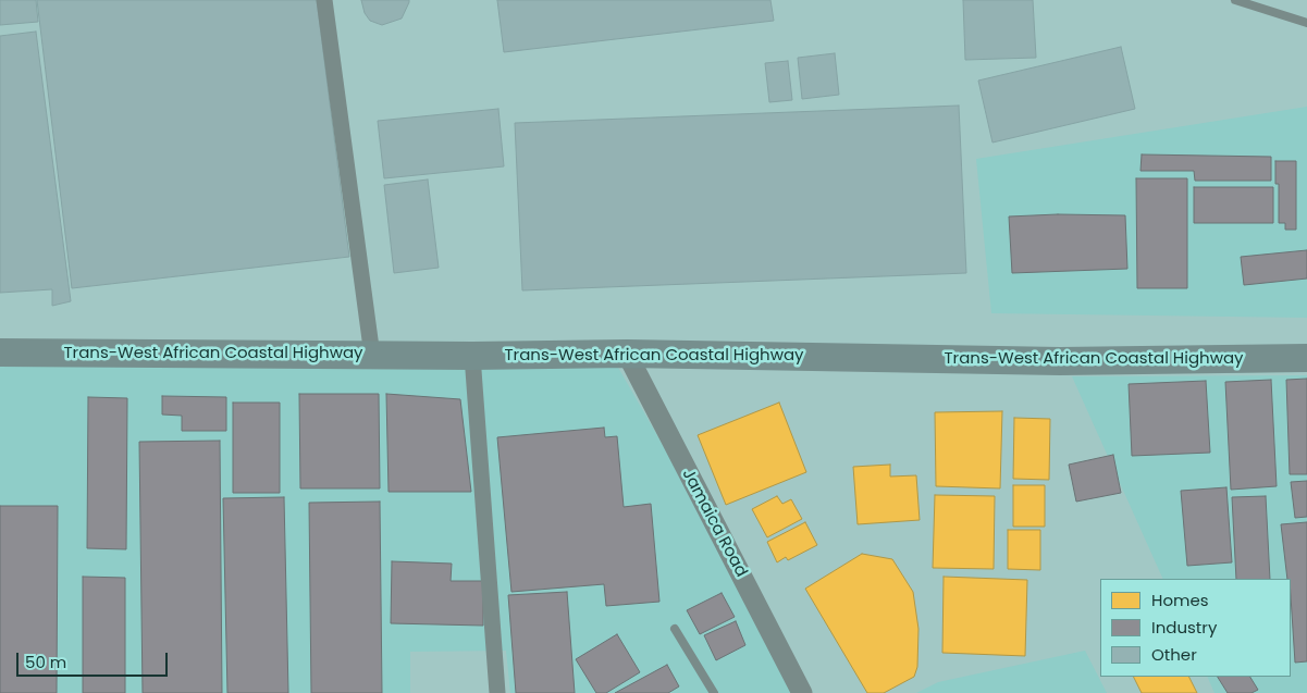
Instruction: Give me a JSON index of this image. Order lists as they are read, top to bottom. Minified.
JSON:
{"streets":{"highway":["Trans-West African Coastal Highway"],"street":["Jamaica Road"]},"crossings":[["Trans-West African Coastal Highway","Jamaica Road"]],"legend":["Homes","Industry","Other"],"scale_bar":"50 m"}
